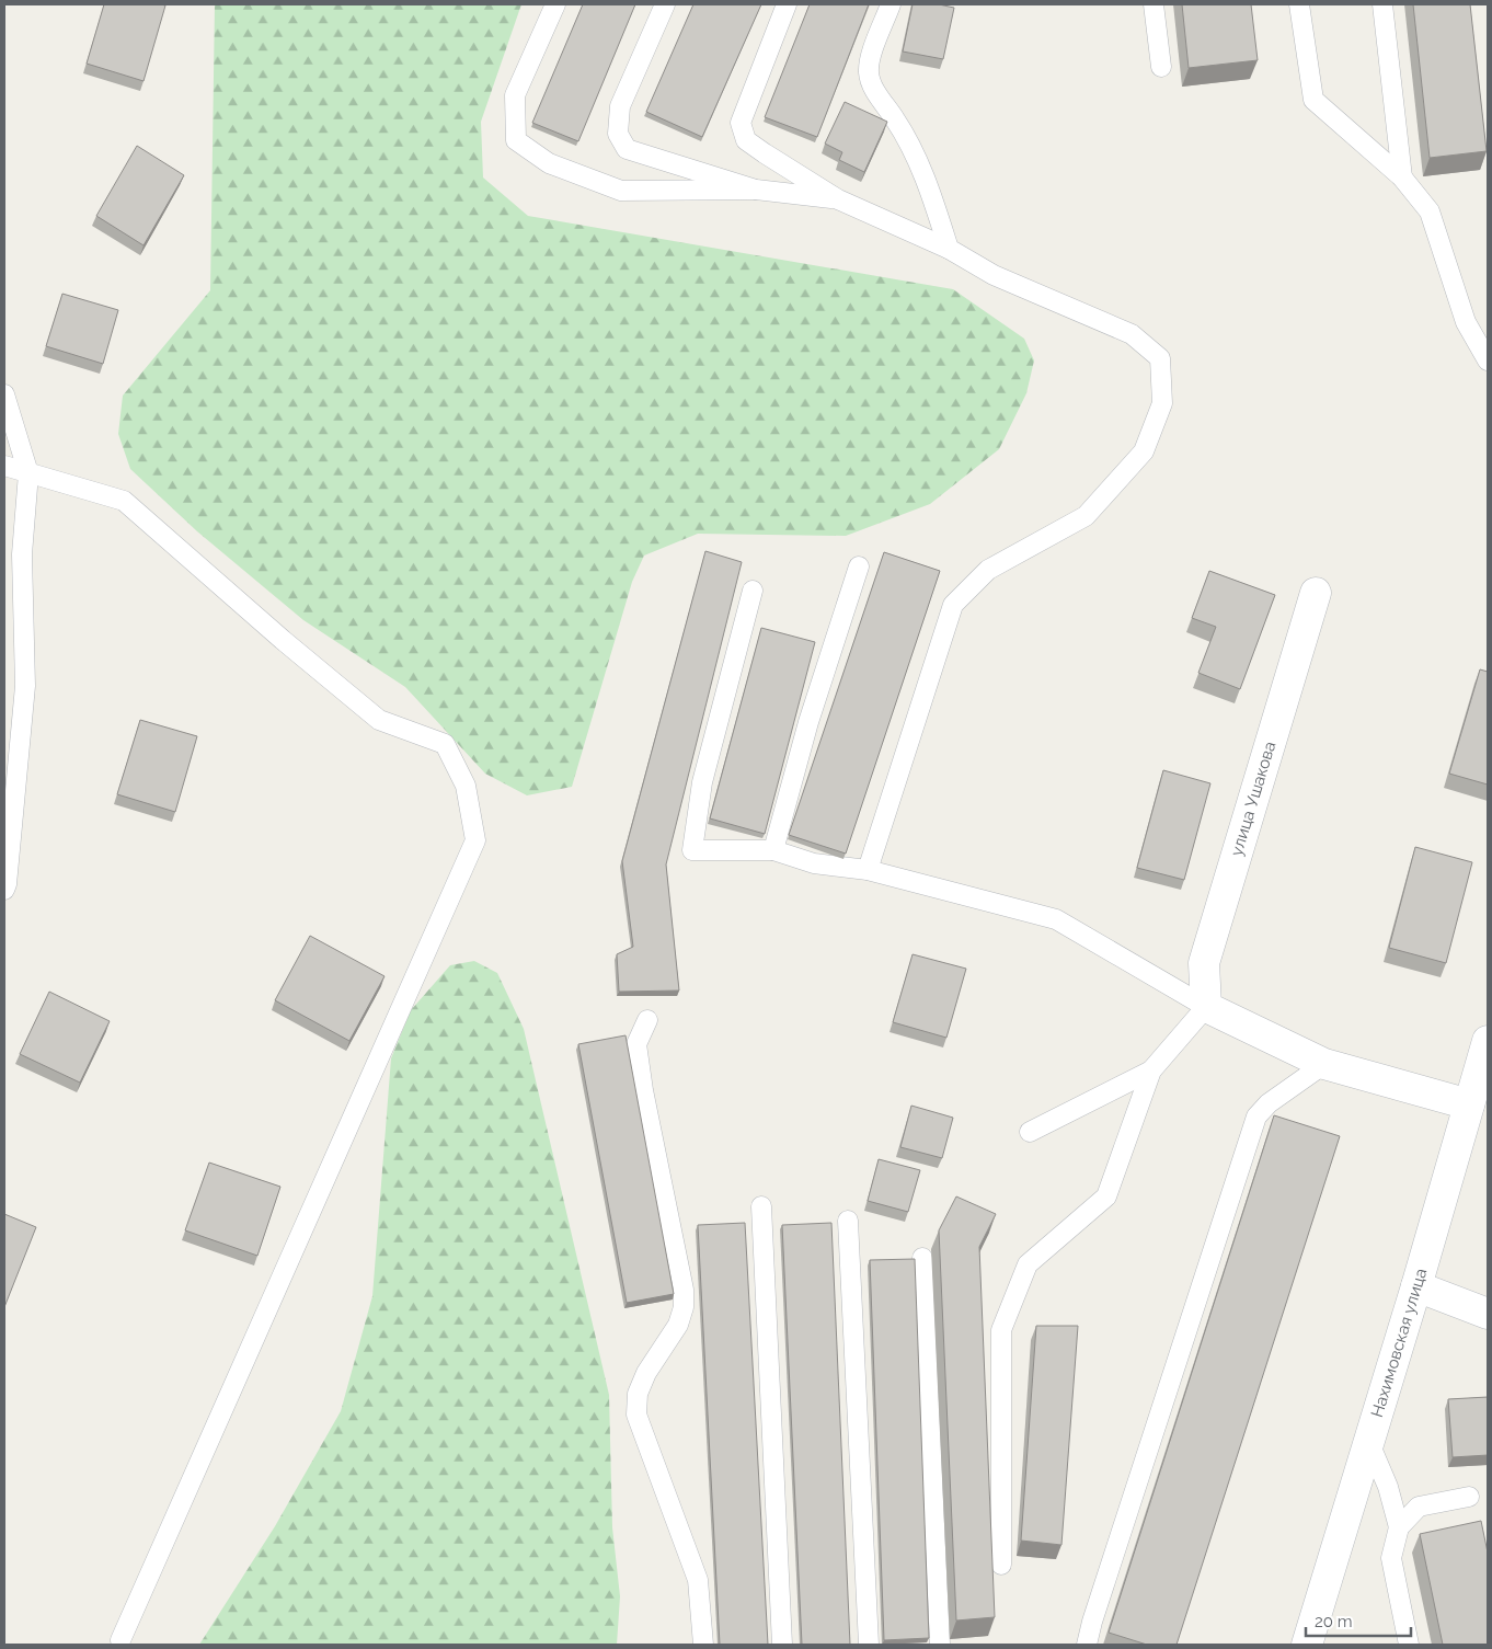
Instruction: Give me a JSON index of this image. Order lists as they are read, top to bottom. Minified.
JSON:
{"streets":{"street":["улица Ушакова","Нахимовская улица"]},"scale_bar":"20 m"}
